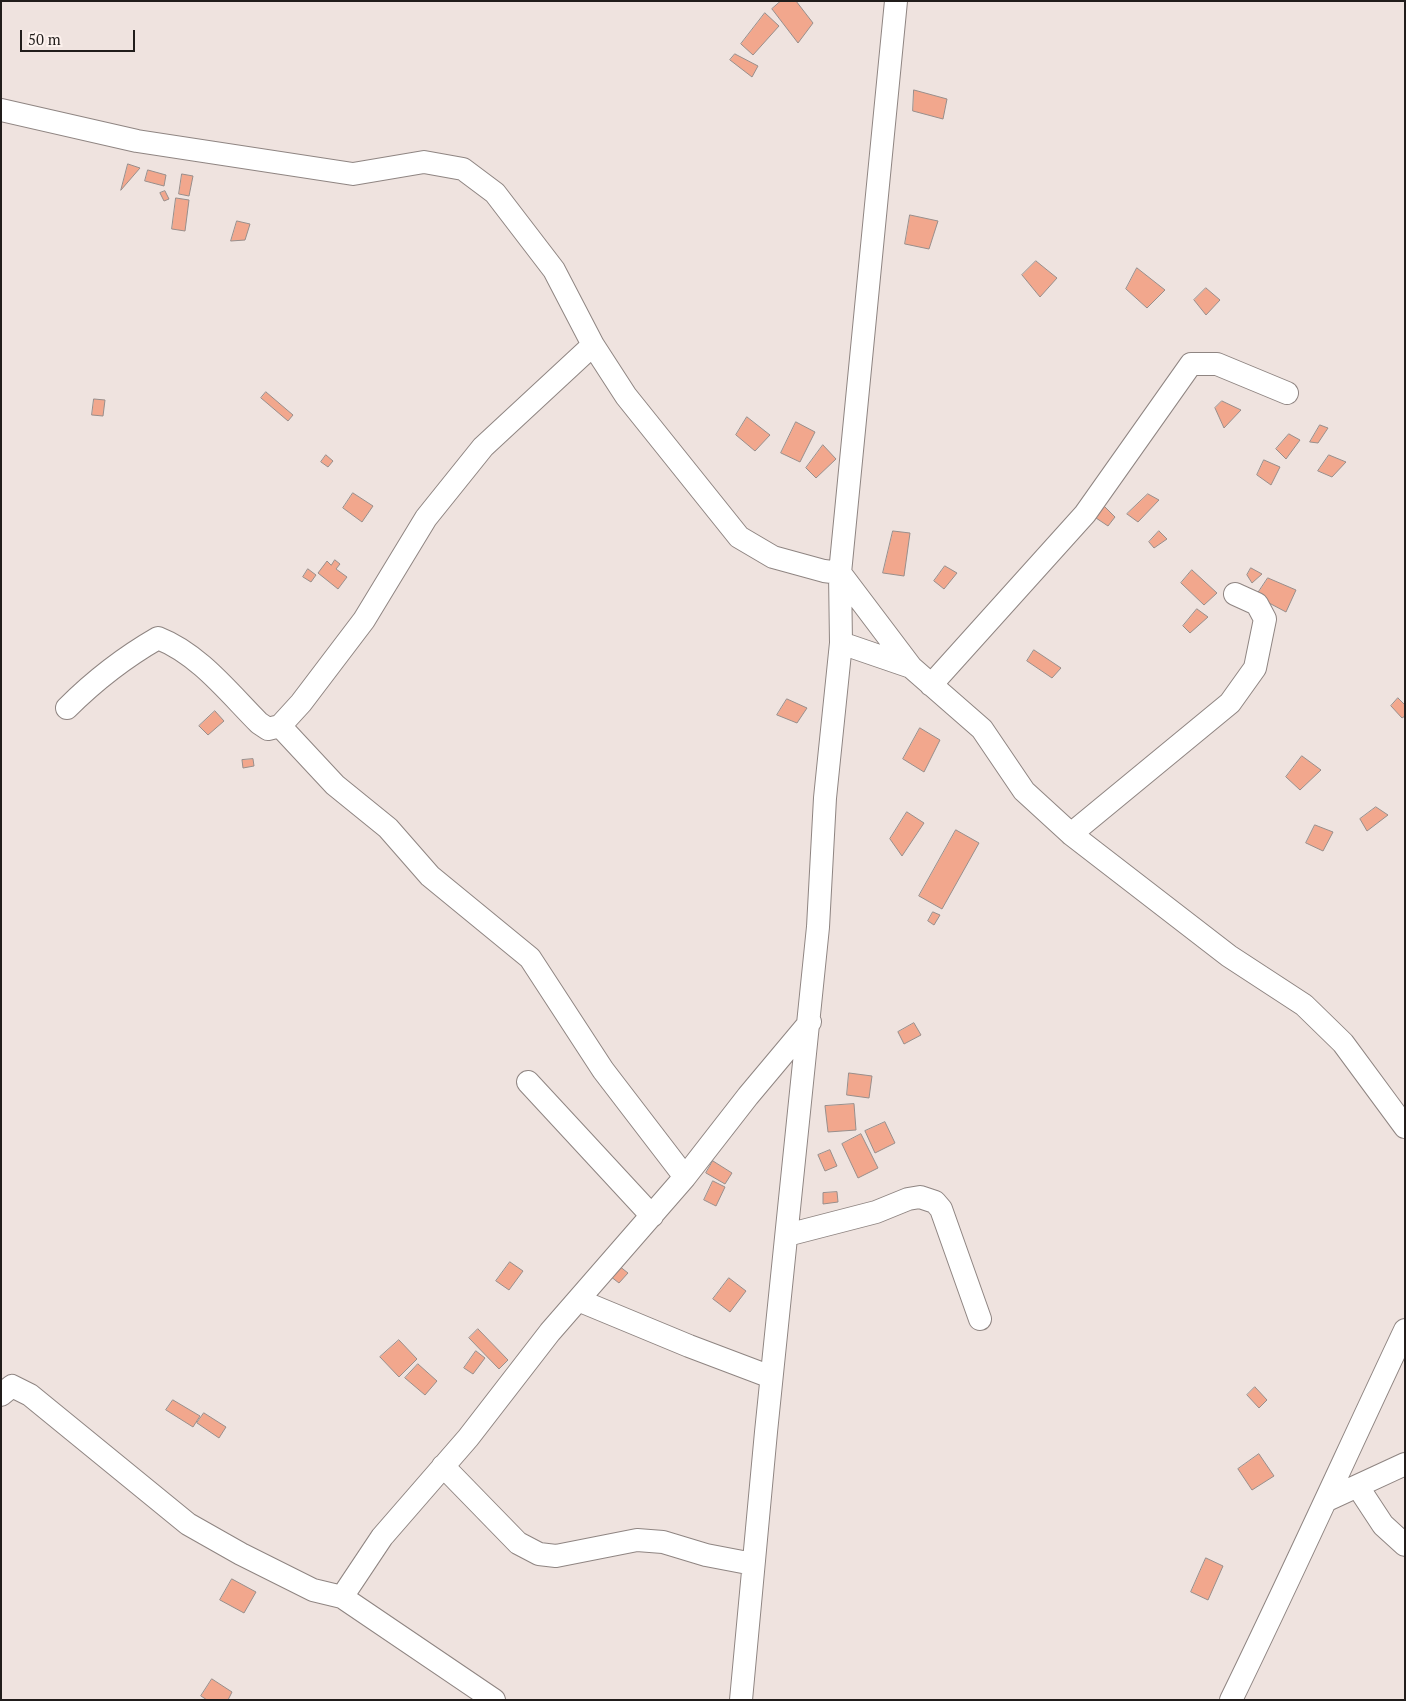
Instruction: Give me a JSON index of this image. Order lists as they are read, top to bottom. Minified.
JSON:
{"scale_bar":"50 m"}
